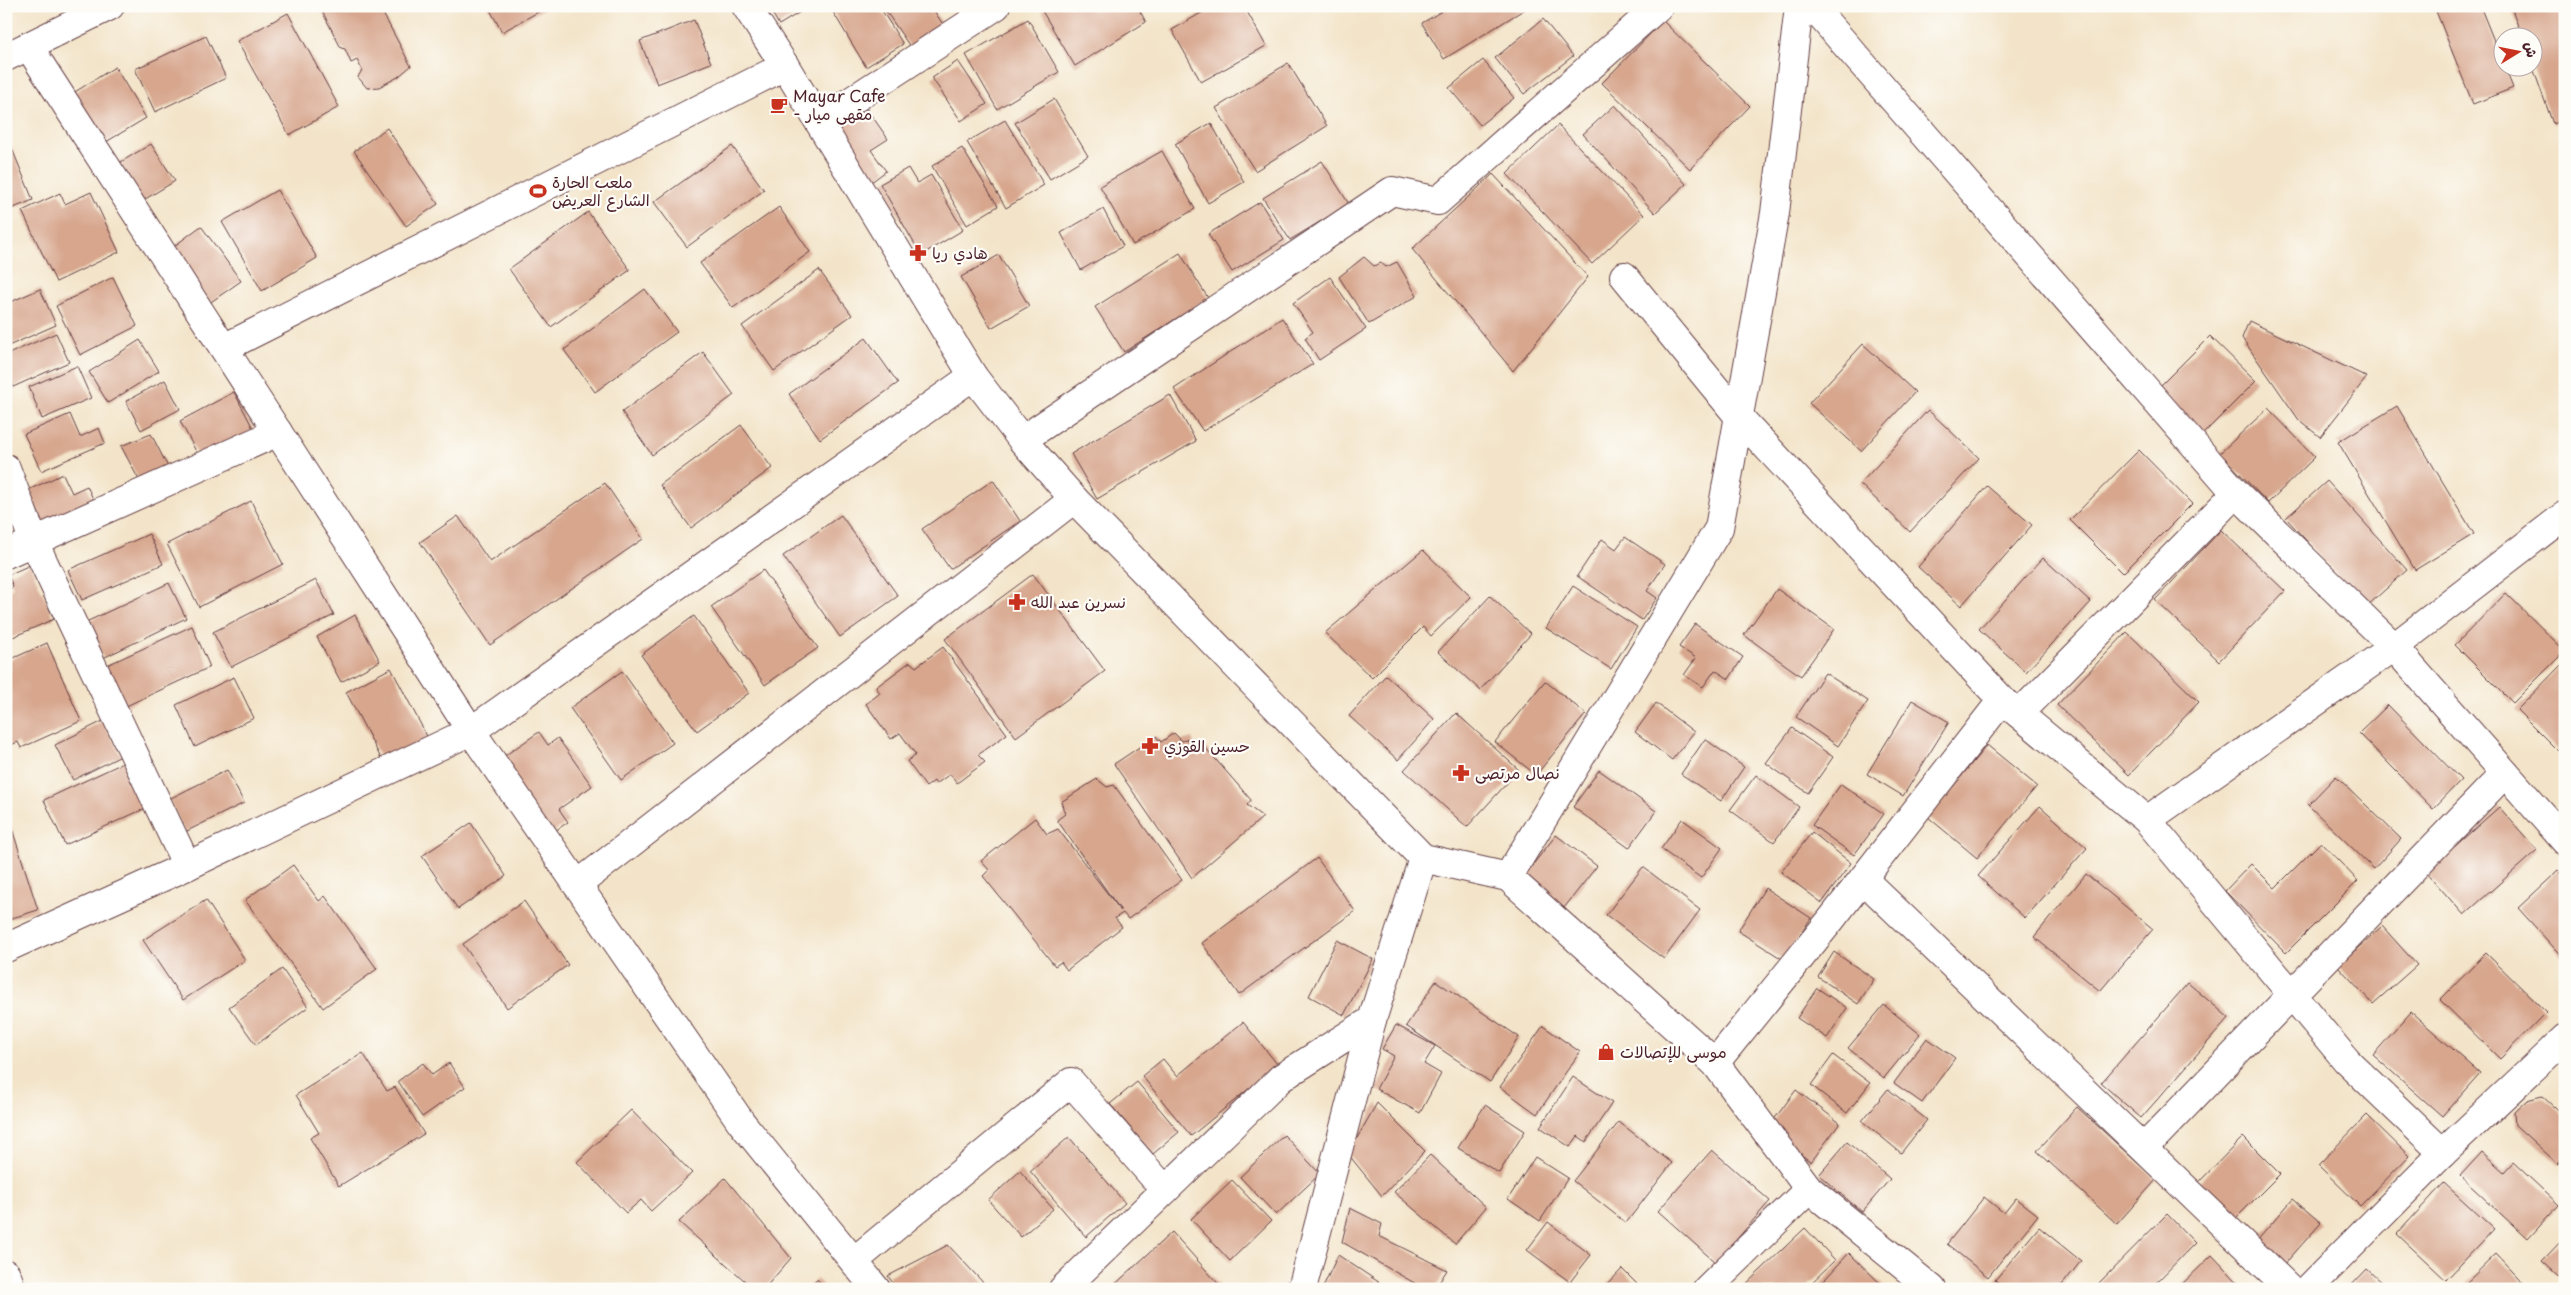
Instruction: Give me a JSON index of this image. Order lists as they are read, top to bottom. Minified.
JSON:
{"places":{"cafe":["Mayar Cafe - مقهى ميار"],"sports":["ملعب الحارة الشارع العريض"],"pharmacy":["هادي ريا","نسرين عبد الله","حسين القوزي","نصال مرتصى"],"shop":["موسى للإتصالات"]},"north":"right"}
